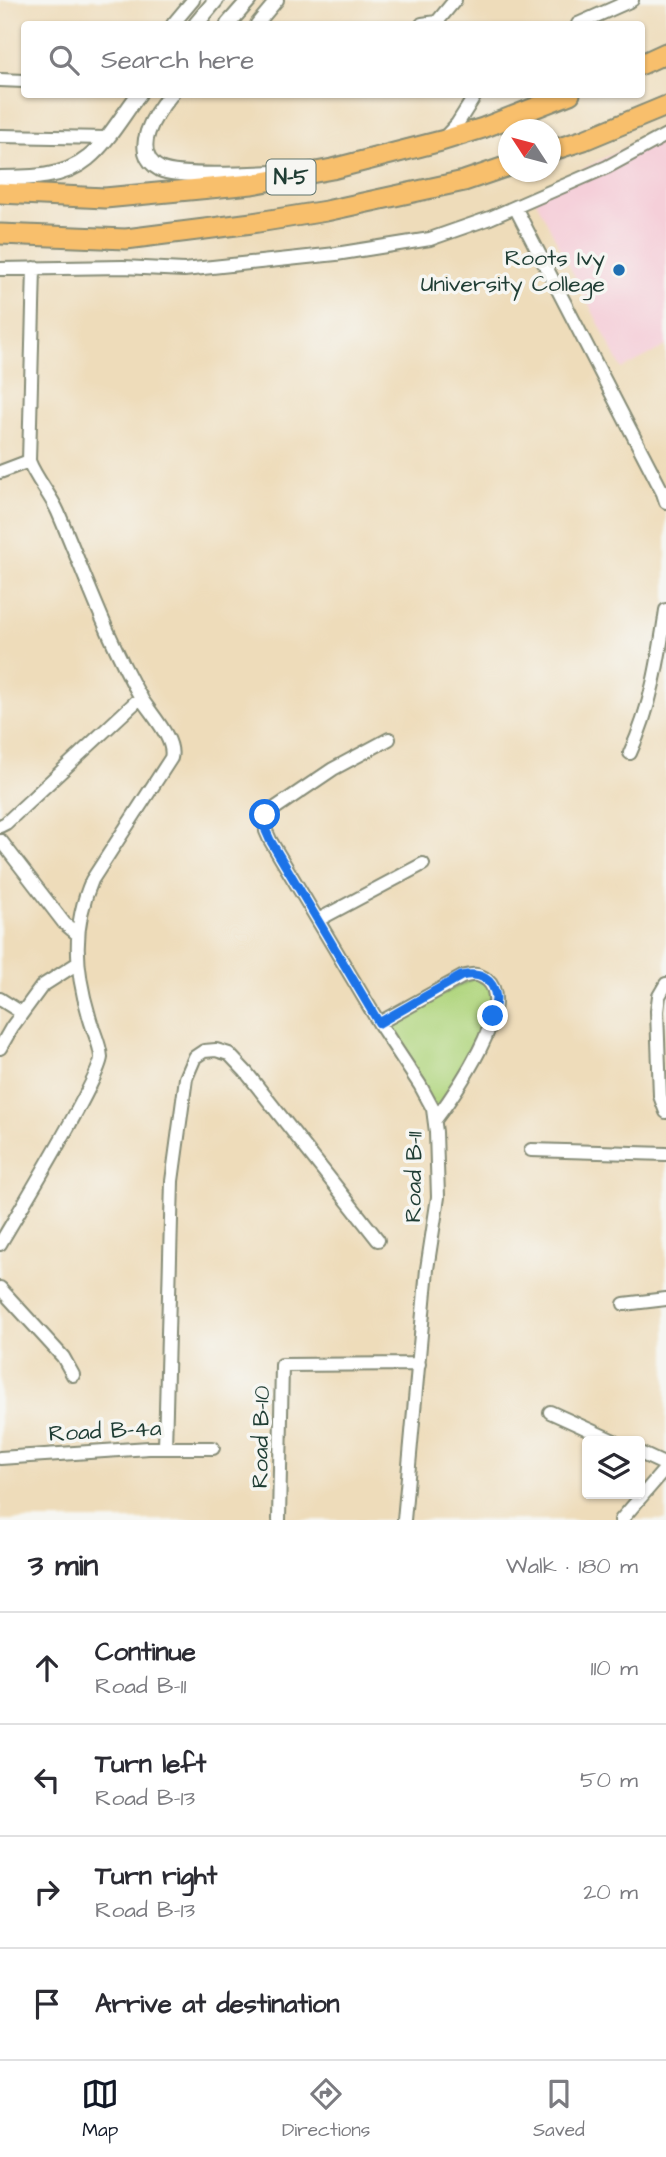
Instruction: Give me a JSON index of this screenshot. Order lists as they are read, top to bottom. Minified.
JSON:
{"streets":{"highway":["N-5"],"street":["Road B-11","Road B-4a","Road B-10"]},"crossings":[["Road B-11","Road B-10"]],"places":["Roots Ivy University College"],"north":"top left","page":{"search":"Search here","heading":["3 min","Walk · 180 m"],"list":[["Continue","Road B-11","110 m"],["Turn left","Road B-13","50 m"],["Turn right","Road B-13","20 m"],"Arrive at destination"],"nav":["Map","Directions","Saved"]}}
